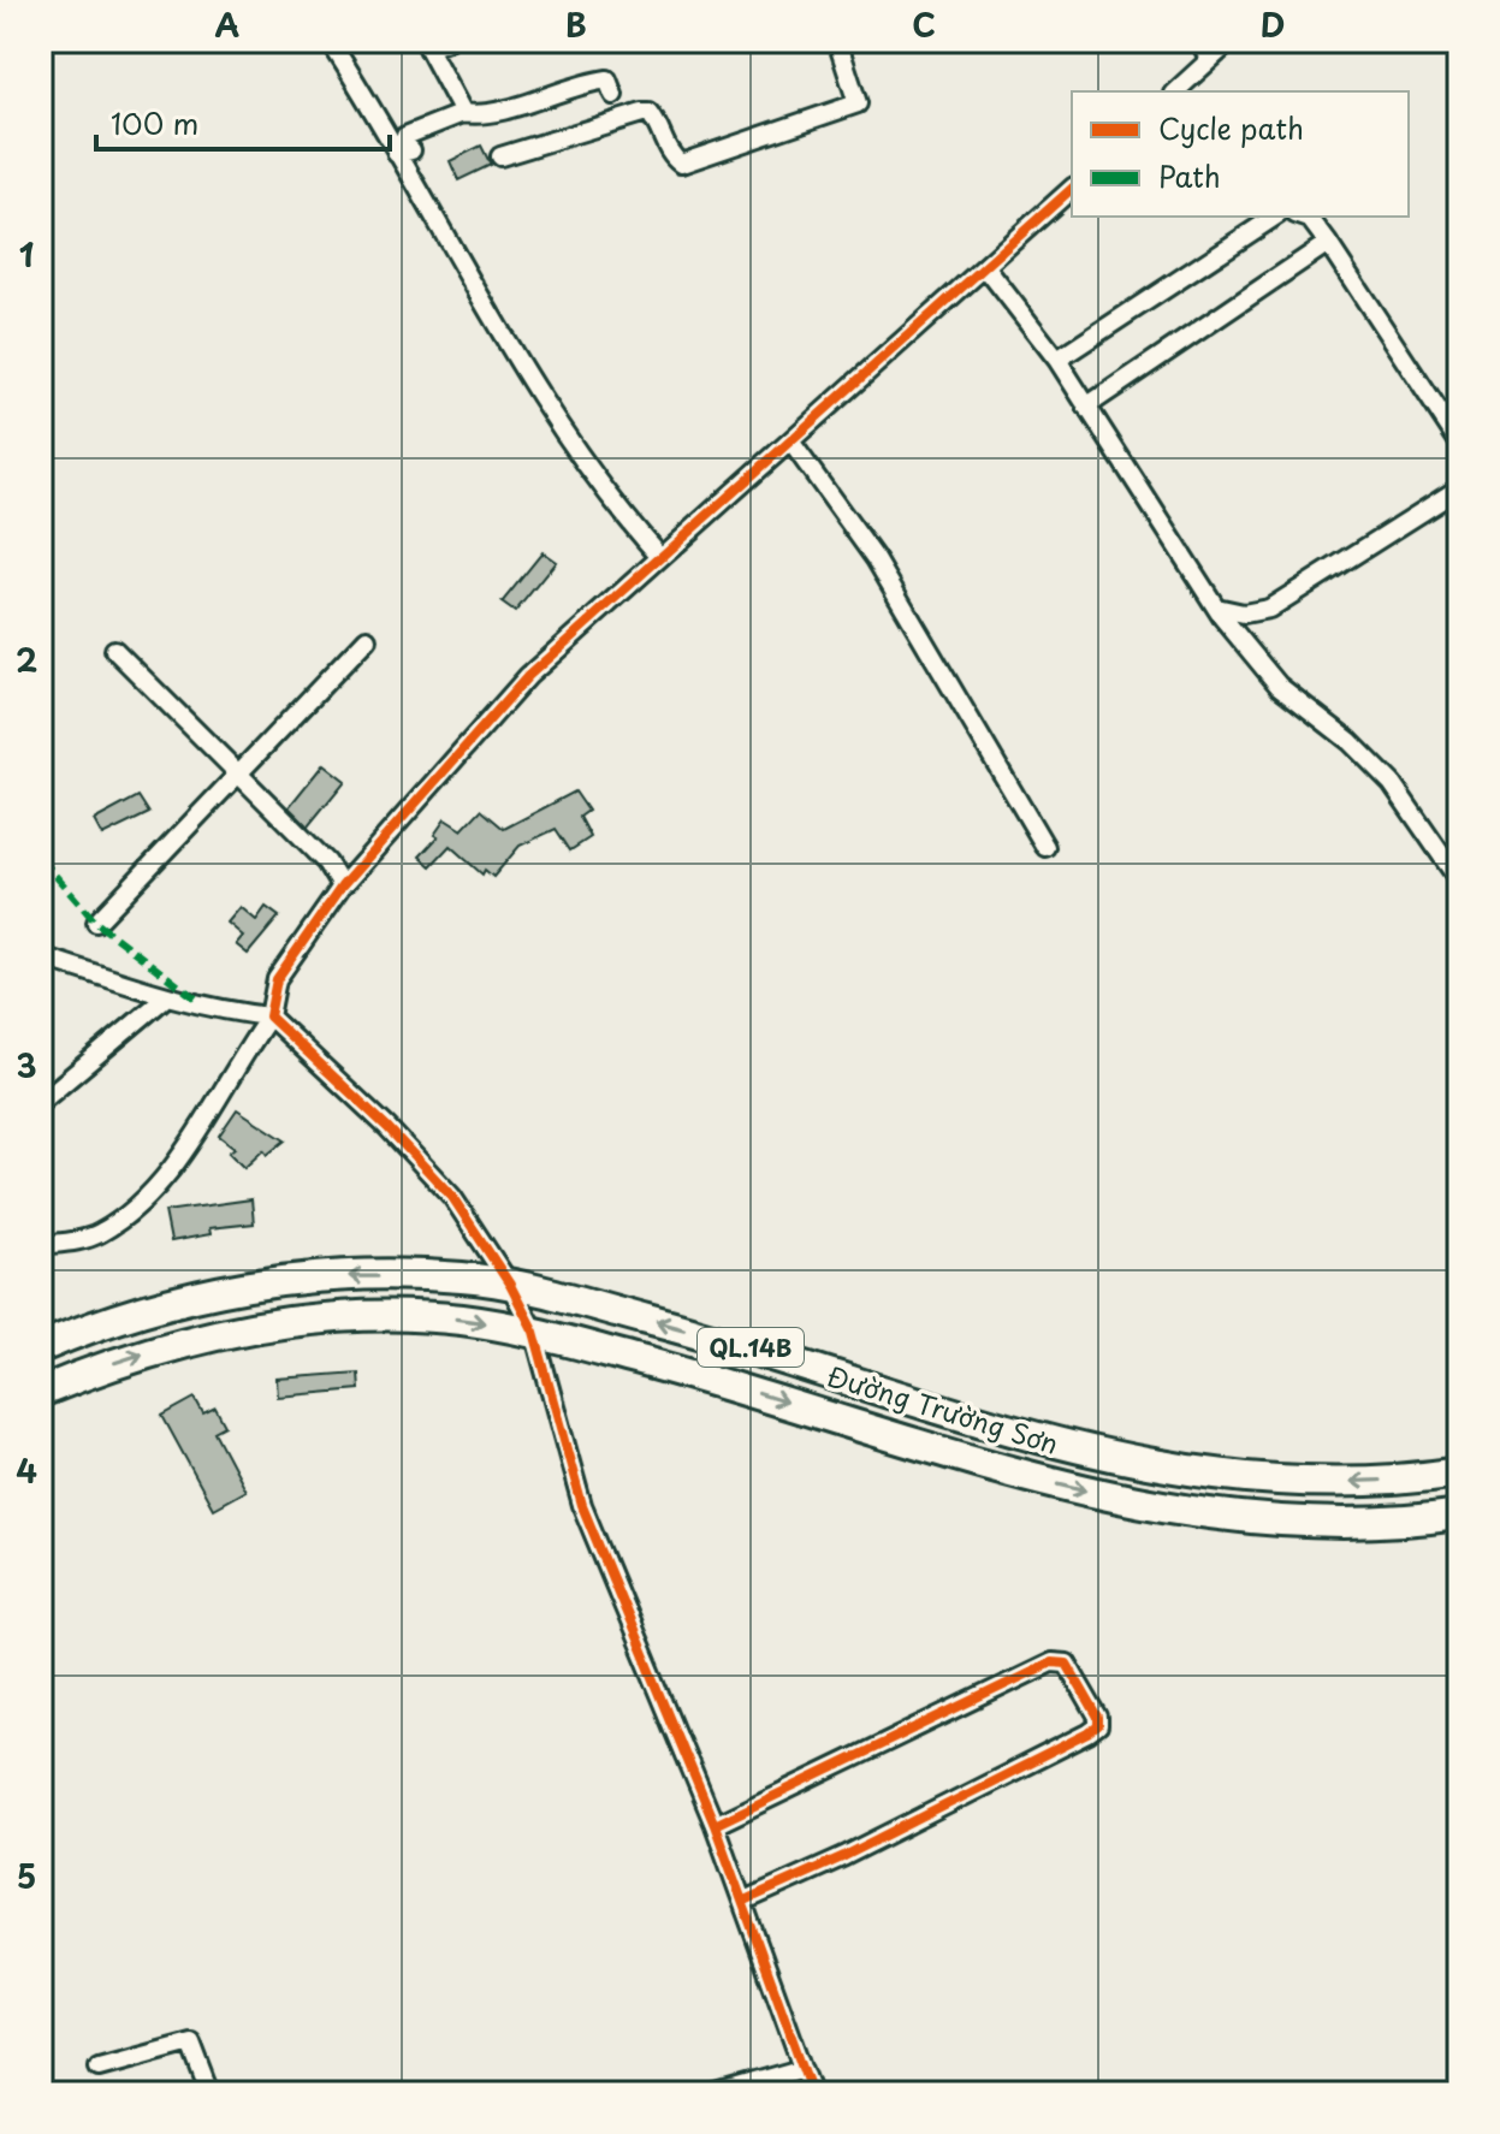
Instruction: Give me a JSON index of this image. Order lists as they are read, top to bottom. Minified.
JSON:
{"streets":{"highway":["QL.14B","Đường Trường Sơn"]},"legend":["Cycle path","Path"],"scale_bar":"100 m","grid":{"columns":["A","B","C","D"],"rows":["1","2","3","4","5"]}}
